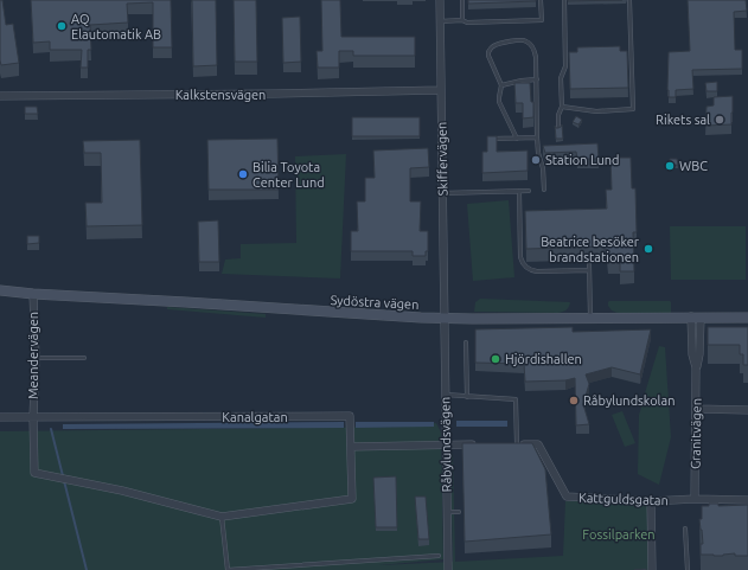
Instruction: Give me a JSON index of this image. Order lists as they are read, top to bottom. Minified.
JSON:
{"streets":{"main road":["Sydöstra vägen"],"street":["Kalkstensvägen","Skiffervägen","Meandervägen","Kanalgatan","Granitvägen","Råbylundsvägen","Kattguldsgatan"]},"crossings":[["Kalkstensvägen","Skiffervägen"],["Skiffervägen","Sydöstra vägen"],["Skiffervägen","Råbylundsvägen"],["Sydöstra vägen","Meandervägen"],["Sydöstra vägen","Granitvägen"],["Sydöstra vägen","Råbylundsvägen"],["Meandervägen","Kanalgatan"],["Granitvägen","Kattguldsgatan"]],"parks":["Fossilparken"],"places":["AQ Elautomatik AB","Rikets sal","Station Lund","WBC","Bilia Toyota Center Lund","Beatrice besöker brandstationen","Hjördishallen","Råbylundskolan"]}
